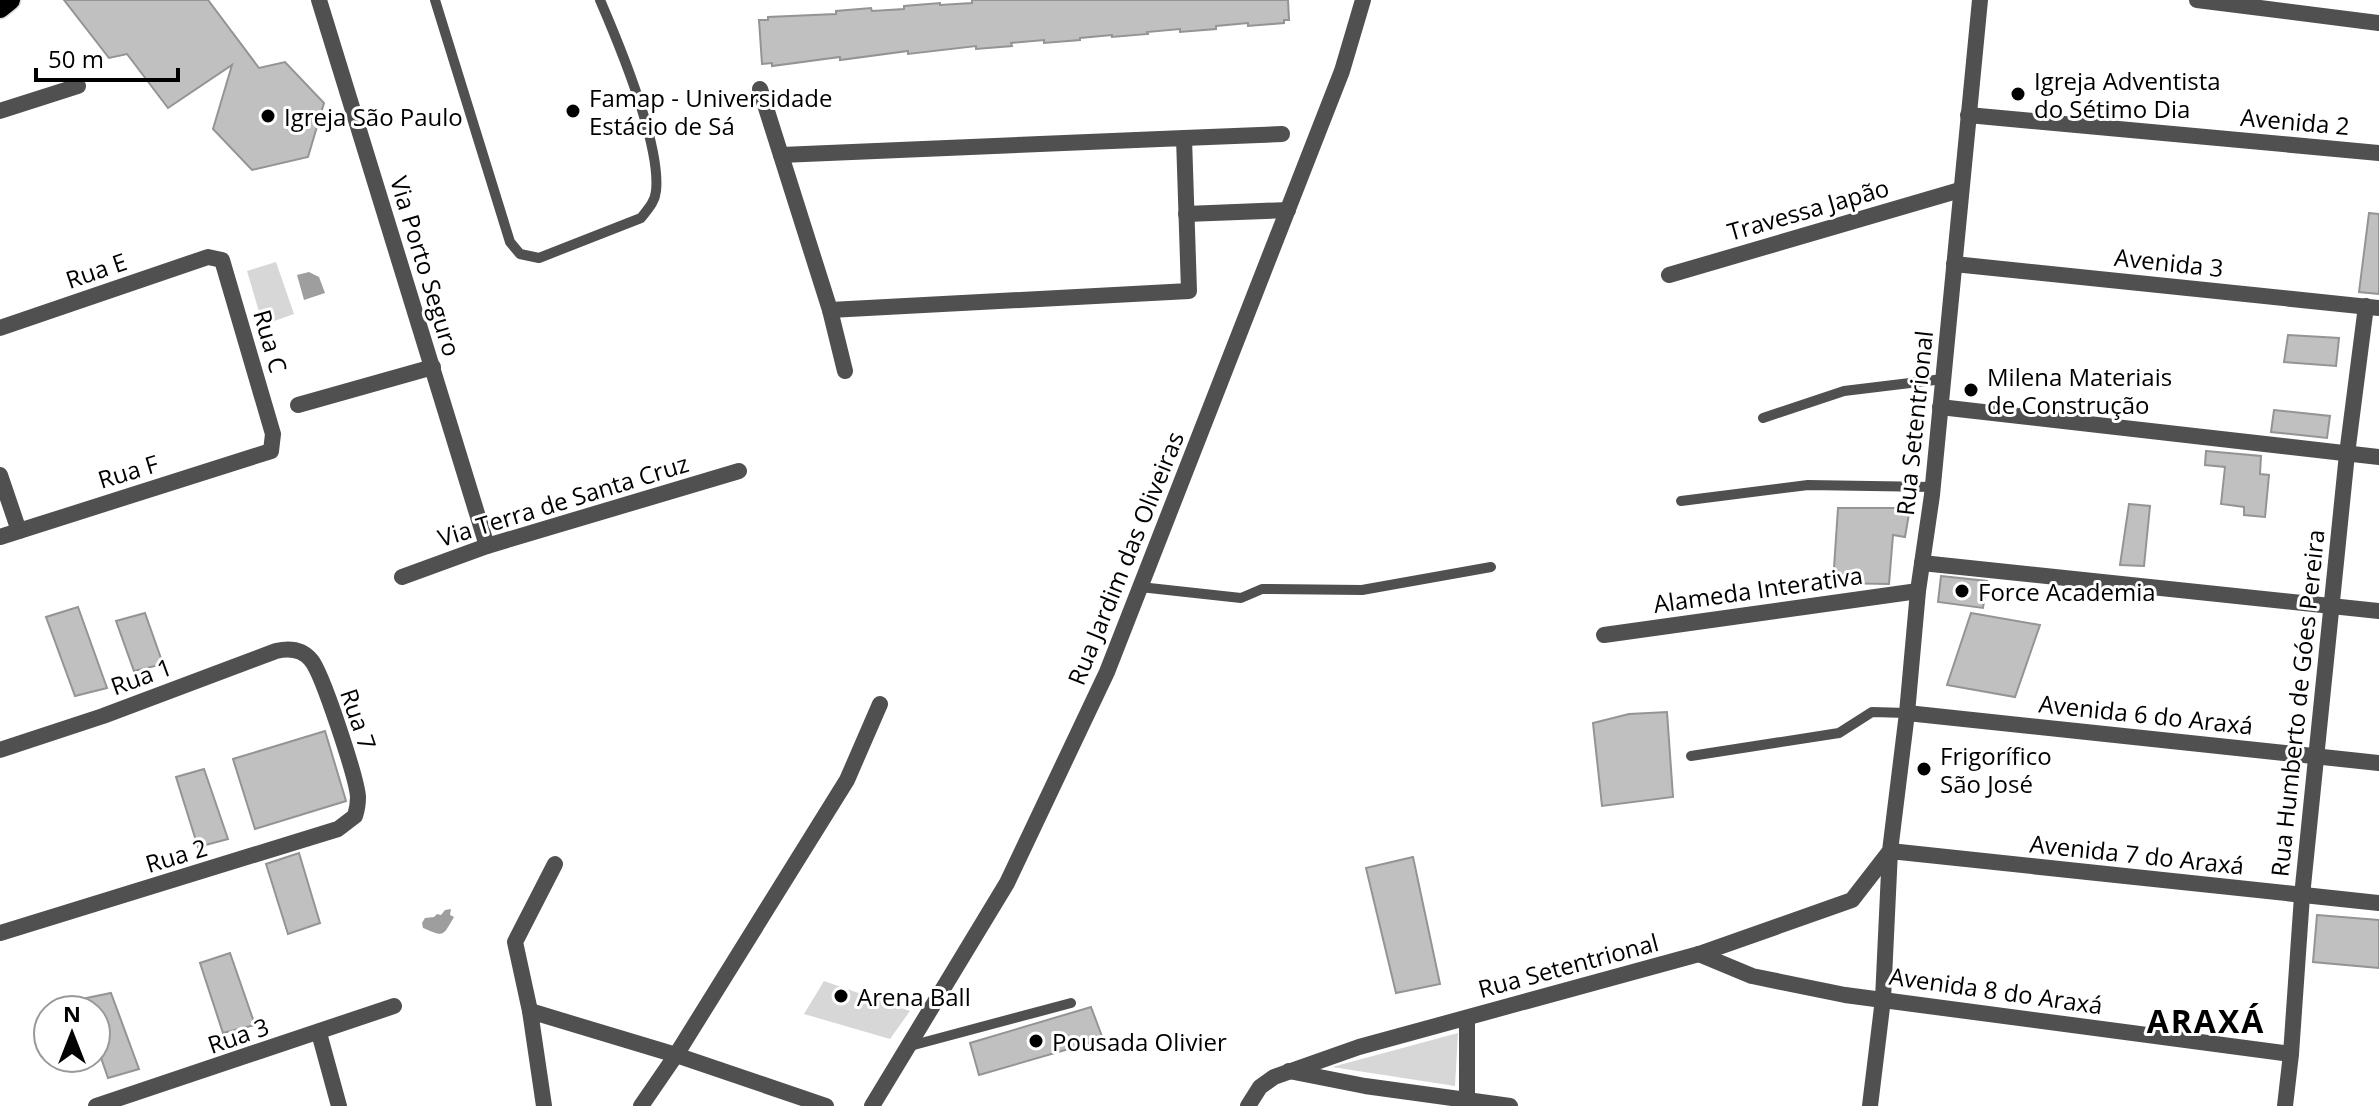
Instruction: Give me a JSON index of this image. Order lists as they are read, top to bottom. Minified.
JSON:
{"streets":{"street":["Avenida 2","Travessa Japão","Avenida 3","Via Porto Seguro","Rua E","Rua C","Rua Setentrional","Rua F","Via Terra de Santa Cruz","Rua Jardim das Oliveiras","Alameda Interativa","Rua 1","Rua Humberto de Góes Pereira","Avenida 6 do Araxá","Rua 7","Avenida 7 do Araxá","Rua 2","Avenida 8 do Araxá","Rua 3"]},"crossings":[["Avenida 2","Rua Setentrional"],["Travessa Japão","Rua Setentrional"],["Avenida 3","Rua Setentrional"],["Avenida 3","Rua Humberto de Góes Pereira"],["Via Porto Seguro","Via Terra de Santa Cruz"],["Rua E","Rua C"],["Rua C","Rua F"],["Rua Setentrional","Alameda Interativa"],["Rua Setentrional","Avenida 6 do Araxá"],["Rua Setentrional","Avenida 7 do Araxá"],["Rua Setentrional","Avenida 8 do Araxá"],["Rua 1","Rua 7"],["Rua Humberto de Góes Pereira","Avenida 6 do Araxá"],["Rua Humberto de Góes Pereira","Avenida 7 do Araxá"],["Rua Humberto de Góes Pereira","Avenida 8 do Araxá"],["Rua 7","Rua 2"]],"districts":["ARAXÁ"],"places":["Igreja Adventista do Sétimo Dia","Famap - Universidade Estácio de Sá","Igreja São Paulo","Milena Materiais de Construção","Force Academia","Frigorífico São José","Arena Ball","Pousada Olivier"],"scale_bar":"50 m","north":"top"}
